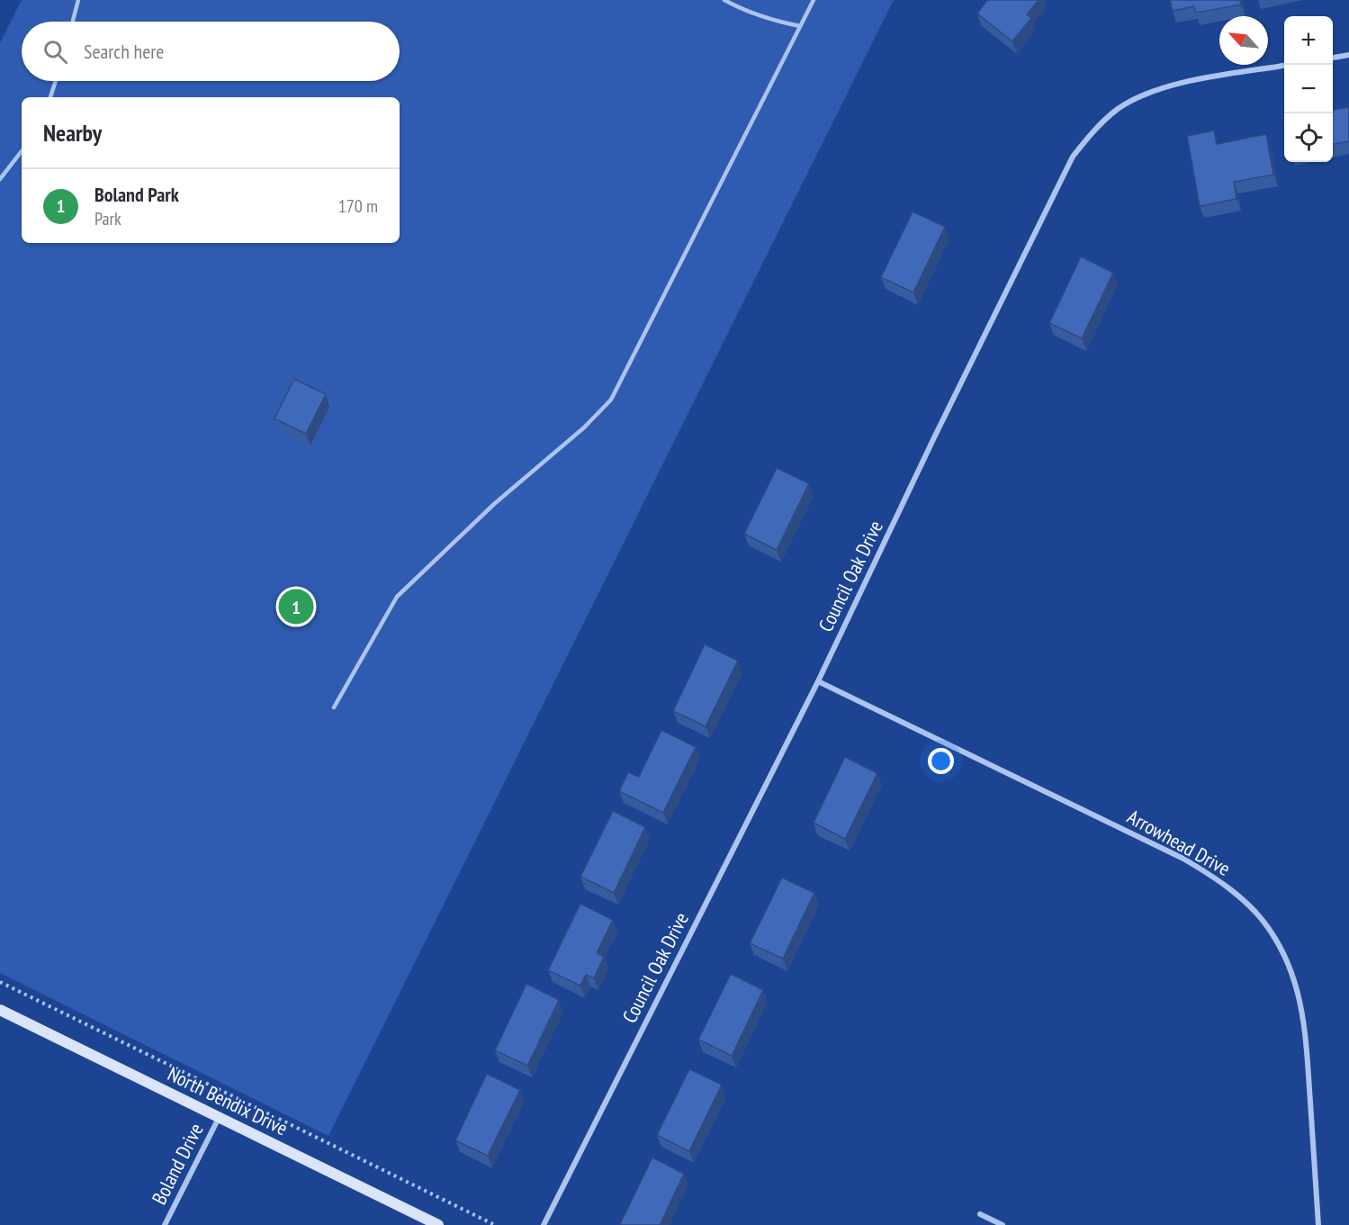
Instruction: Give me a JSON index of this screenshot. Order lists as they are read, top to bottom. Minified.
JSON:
{"streets":{"street":["Council Oak Drive","Arrowhead Drive","North Bendix Drive","Boland Drive"]},"crossings":[["Council Oak Drive","Arrowhead Drive"],["North Bendix Drive","Boland Drive"]],"north":"top left","page":{"map_buttons":["+","−"],"search":"Search here","heading":"Nearby","list":[{"mark":"1","name":"Boland Park","note":"Park","value":"170 m"}],"pins":"1"}}
